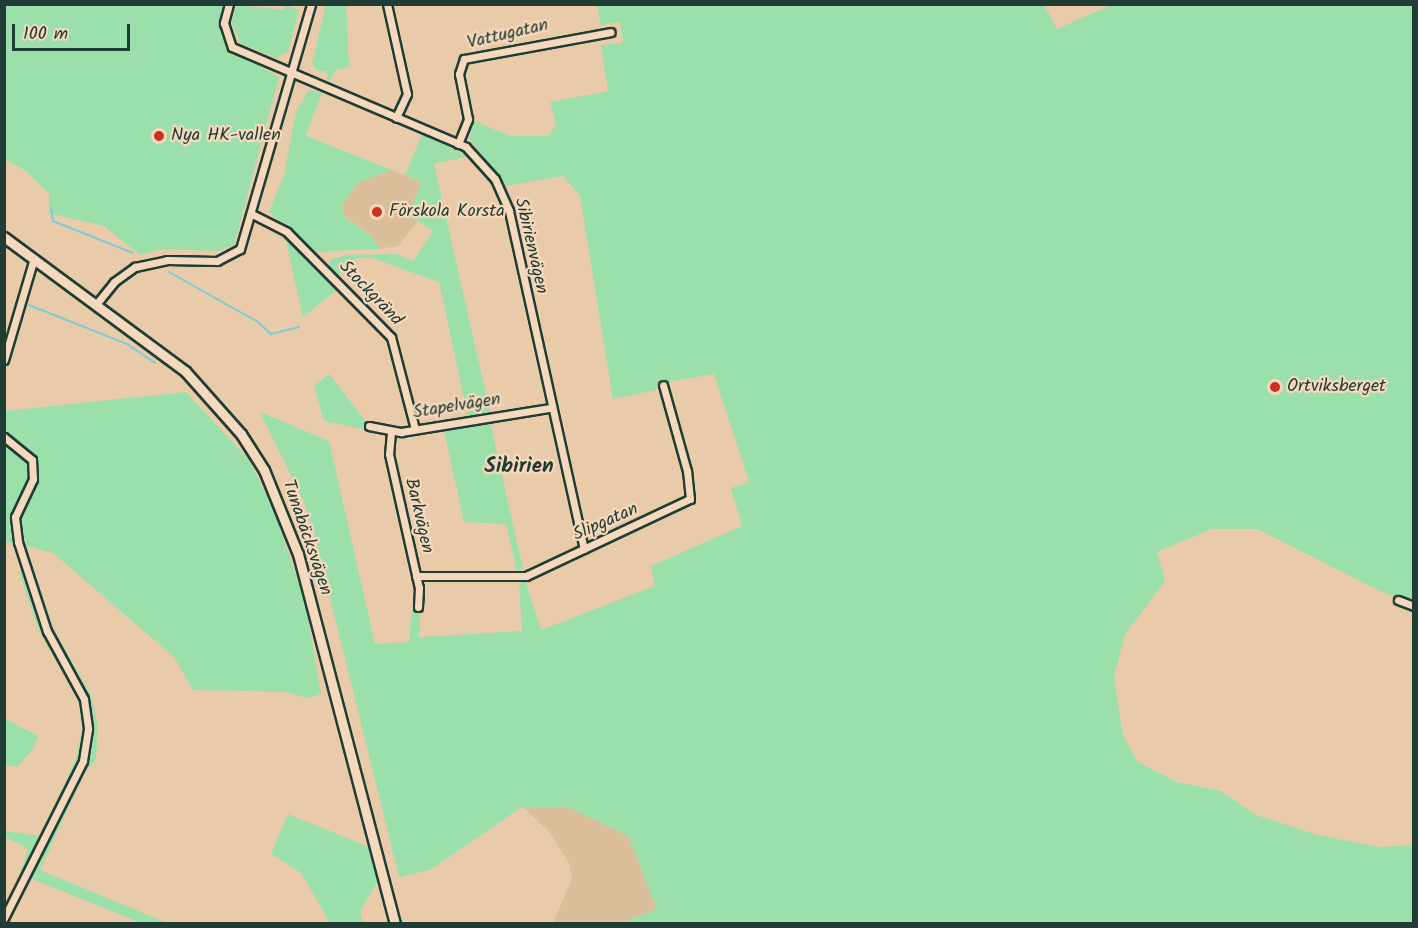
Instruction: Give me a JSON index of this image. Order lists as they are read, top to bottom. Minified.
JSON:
{"streets":{"street":["Vattugatan","Sibirienvägen","Stockgränd","Stapelvägen","Barkvägen","Slipgatan","Tunabäcksvägen"]},"crossings":[["Vattugatan","Sibirienvägen"],["Sibirienvägen","Stapelvägen"],["Sibirienvägen","Slipgatan"],["Stockgränd","Stapelvägen"],["Stapelvägen","Barkvägen"],["Barkvägen","Slipgatan"]],"districts":["Sibirien"],"places":["Nya HK-vallen","Förskola Korsta","Ortviksberget"],"scale_bar":"100 m"}
